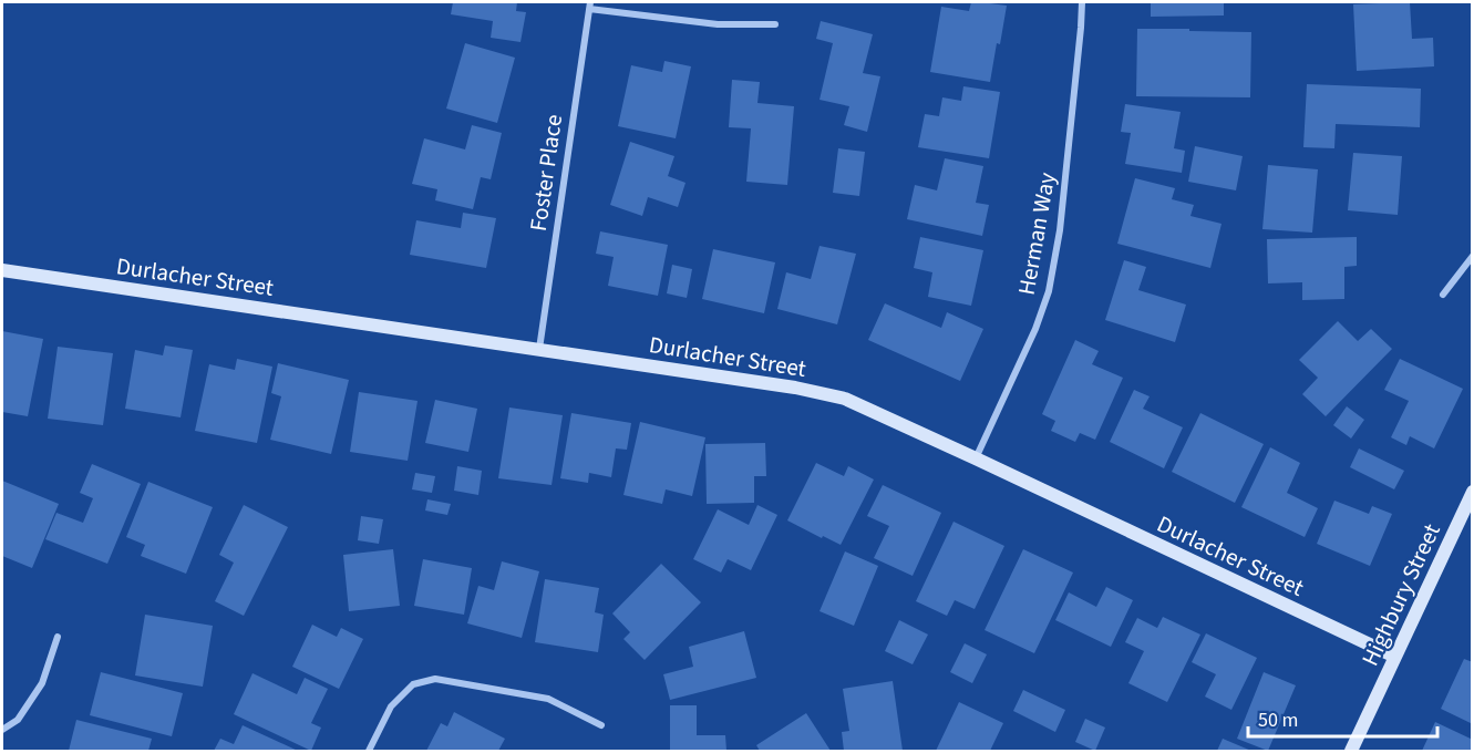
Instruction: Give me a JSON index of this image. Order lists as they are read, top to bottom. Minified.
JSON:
{"streets":{"street":["Foster Place","Herman Way","Durlacher Street","Highbury Street"]},"crossings":[["Foster Place","Durlacher Street"],["Herman Way","Durlacher Street"],["Durlacher Street","Highbury Street"]],"scale_bar":"50 m"}
